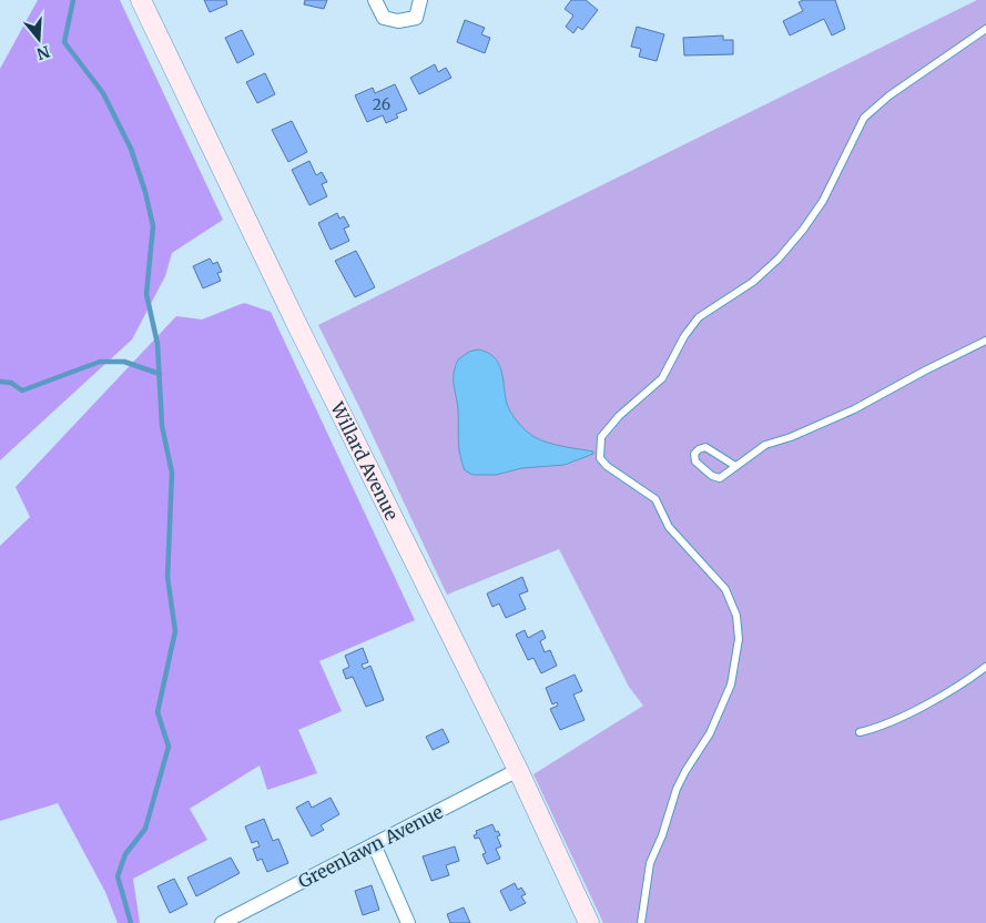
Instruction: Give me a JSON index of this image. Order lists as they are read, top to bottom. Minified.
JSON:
{"streets":{"main road":["Willard Avenue"],"street":["Greenlawn Avenue"]},"crossings":[["Willard Avenue","Greenlawn Avenue"]],"house_numbers":["26"],"north":"bottom"}
